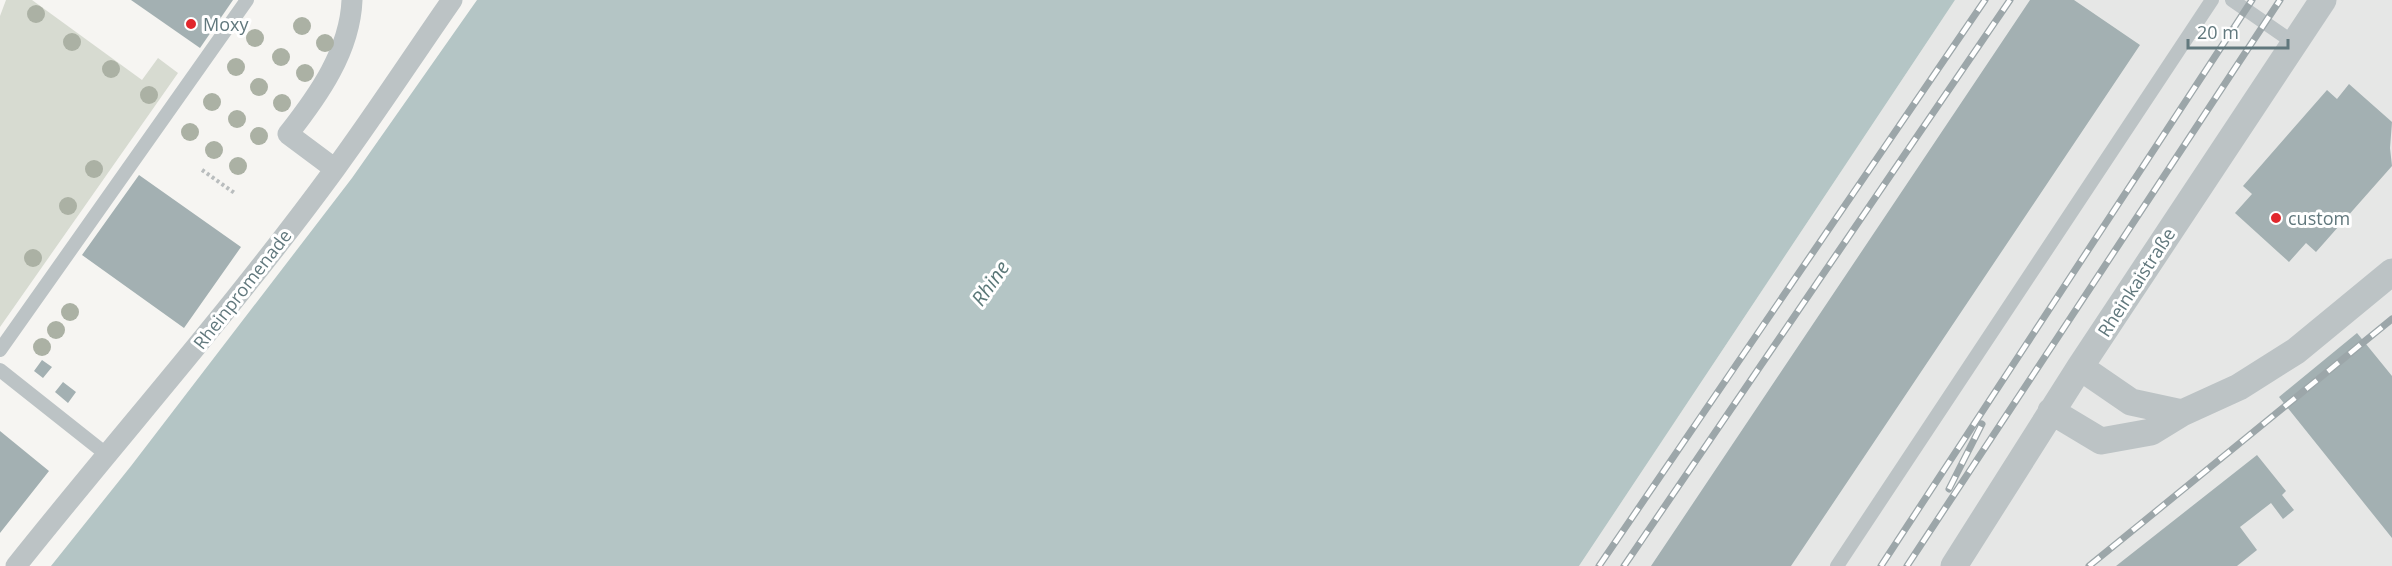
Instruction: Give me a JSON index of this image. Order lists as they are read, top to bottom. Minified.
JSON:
{"streets":{"street":["Rheinkaistraße","Rheinpromenade"]},"water":["Rhine"],"places":["Moxy","custom"],"scale_bar":"20 m"}
